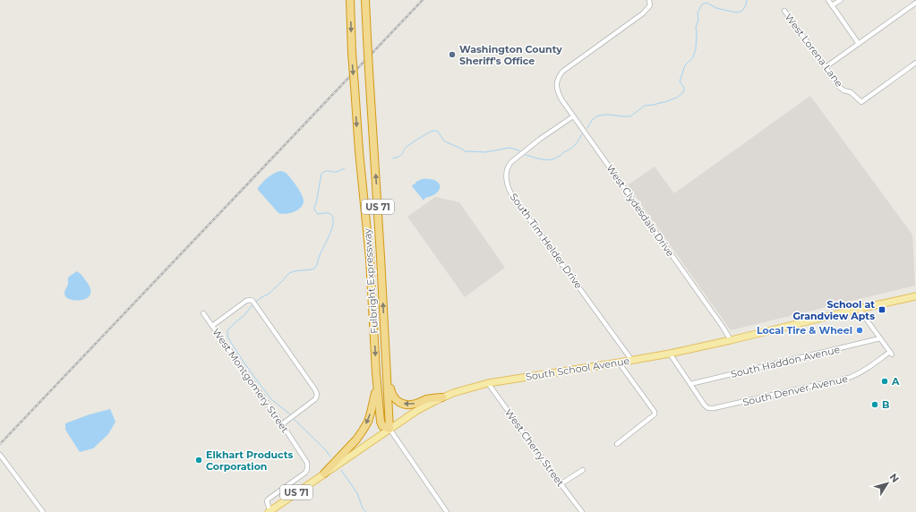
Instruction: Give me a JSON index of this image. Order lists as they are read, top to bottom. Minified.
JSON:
{"streets":{"highway":["US 71","Fulbright Expressway"],"main road":["South School Avenue"],"street":["West Lorena Lane","West Clydesdale Drive","South Tim Helder Drive","South Haddon Avenue","West Montgomery Street","South Denver Avenue","West Cherry Street"]},"crossings":[["US 71","Fulbright Expressway"],["US 71","South School Avenue"],["West Clydesdale Drive","South Tim Helder Drive"],["West Clydesdale Drive","South School Avenue"],["South Tim Helder Drive","South School Avenue"],["Fulbright Expressway","South School Avenue"],["South Haddon Avenue","South Denver Avenue"],["South School Avenue","West Montgomery Street"],["South School Avenue","West Cherry Street"]],"places":{"other":["Washington County Sheriff's Office","Local Tire & Wheel","A","B","Elkhart Products Corporation"],"transit":["School at Grandview Apts"]},"north":"top right"}
